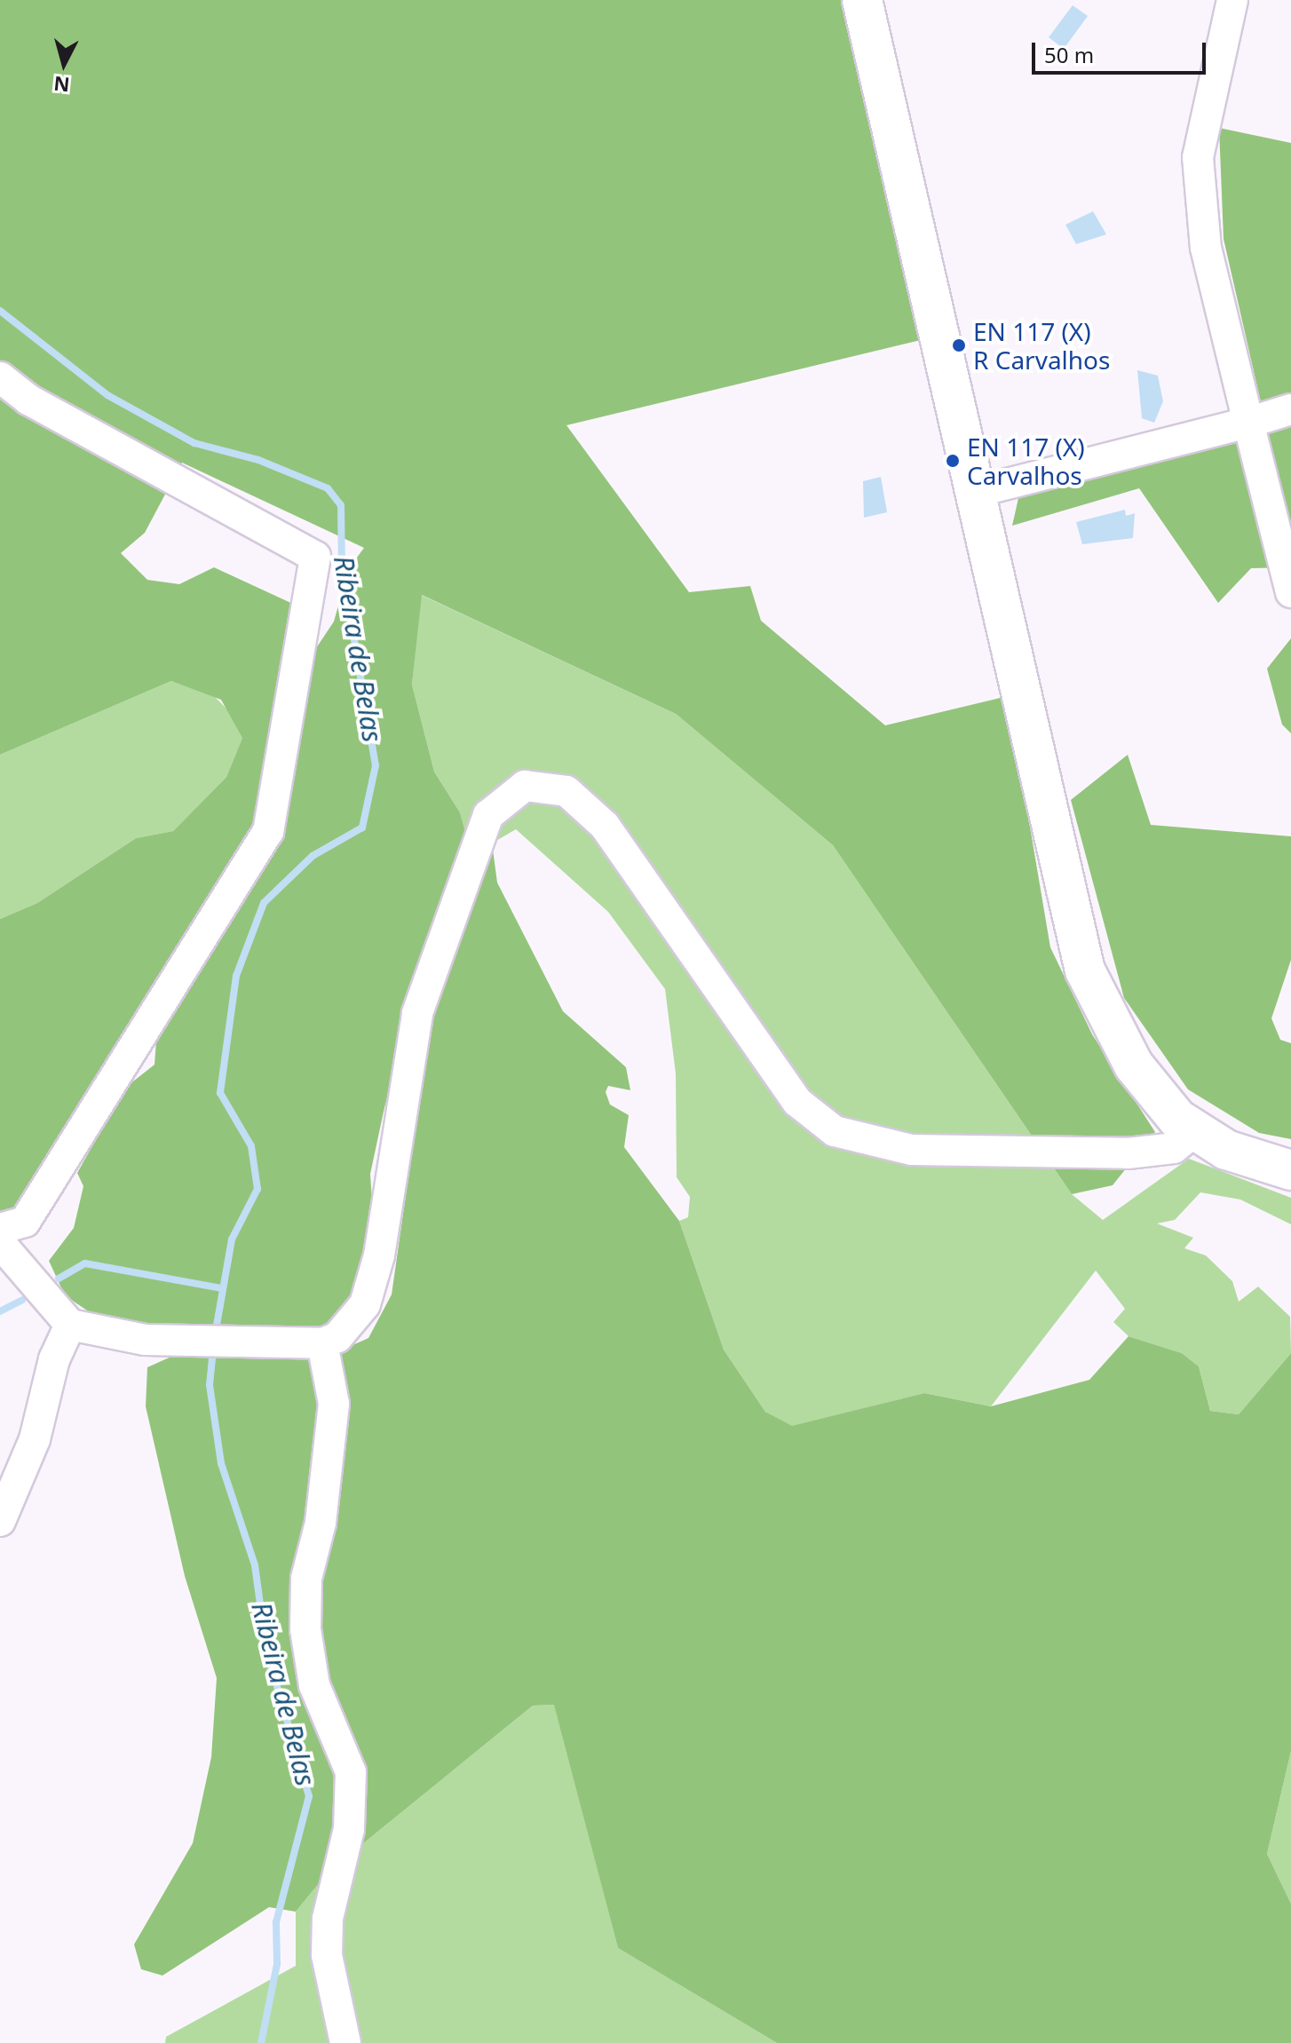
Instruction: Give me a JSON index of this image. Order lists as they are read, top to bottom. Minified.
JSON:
{"water":["Ribeira de Belas"],"places":["EN 117 (X) R Carvalhos","EN 117 (X) Carvalhos"],"scale_bar":"50 m","north":"bottom"}
